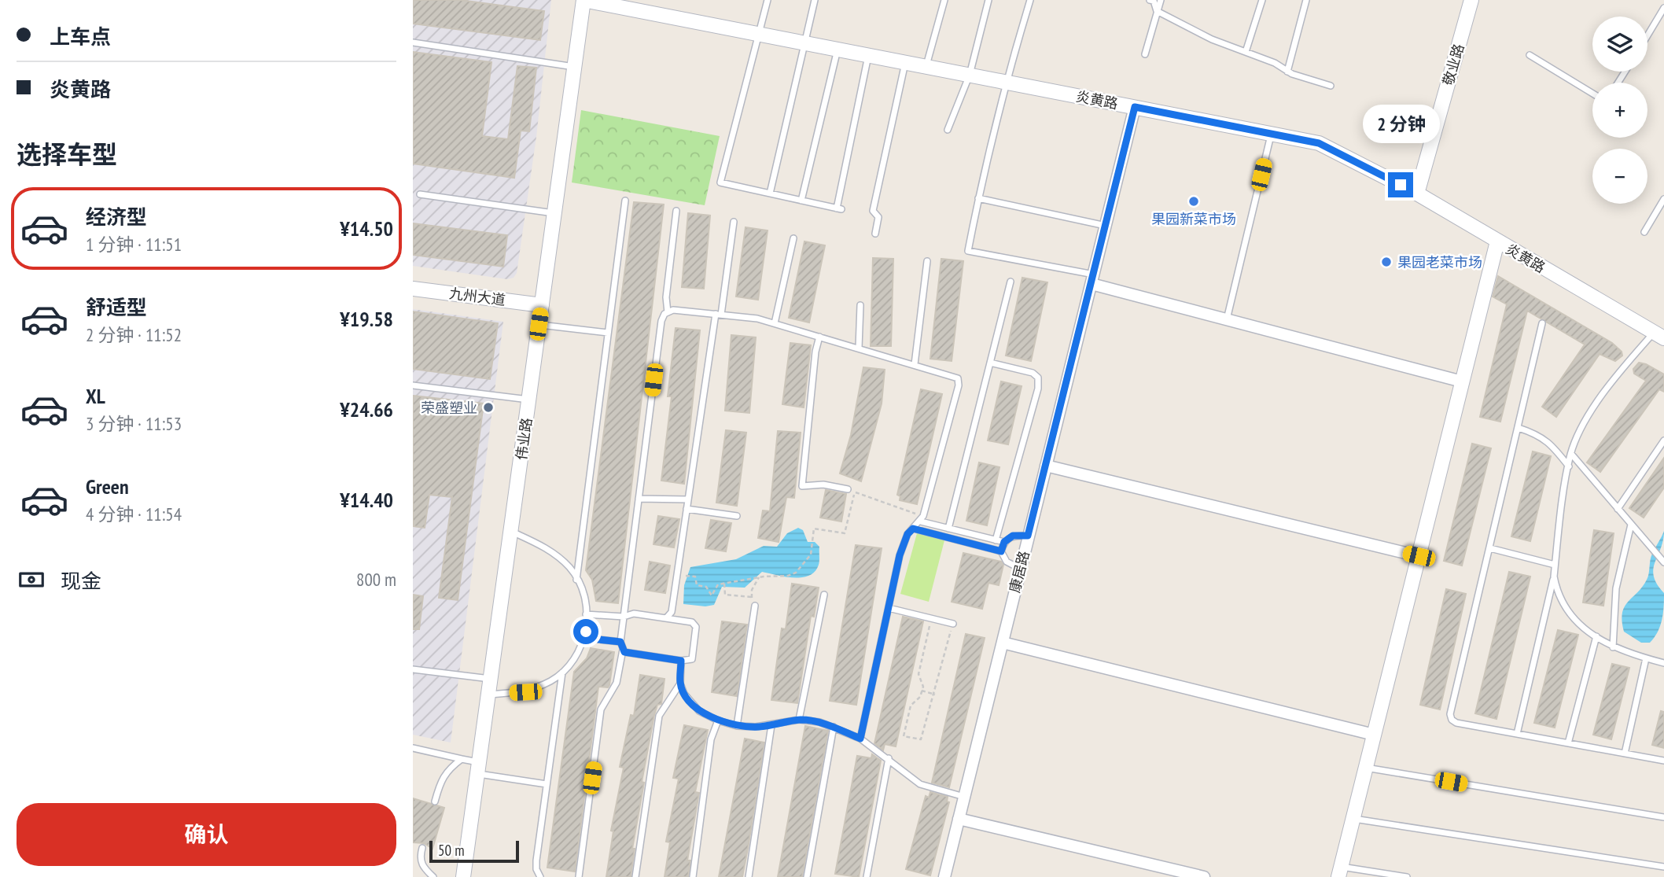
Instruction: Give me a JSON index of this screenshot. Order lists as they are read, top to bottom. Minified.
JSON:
{"streets":{"street":["敬业路","炎黄路","九州大道","伟业路","康居路"]},"crossings":[["敬业路","炎黄路"],["炎黄路","伟业路"],["炎黄路","康居路"],["九州大道","伟业路"]],"places":["果园新菜市场","果园老菜市场","荣盛塑业"],"scale_bar":"50 m","page":{"banner":["上车点","炎黄路"],"map_buttons":["+","−"],"bubble":"2 分钟","heading":"选择车型","list":[{"name":"经济型","note":"1 分钟 · 11:51","value":"¥14.50"},{"name":"舒适型","note":"2 分钟 · 11:52","value":"¥19.58"},{"name":"XL","note":"3 分钟 · 11:53","value":"¥24.66"},{"name":"Green","note":"4 分钟 · 11:54","value":"¥14.40"}],"pay":["现金","800 m"],"buttons":"确认","scale":"50 m"}}
